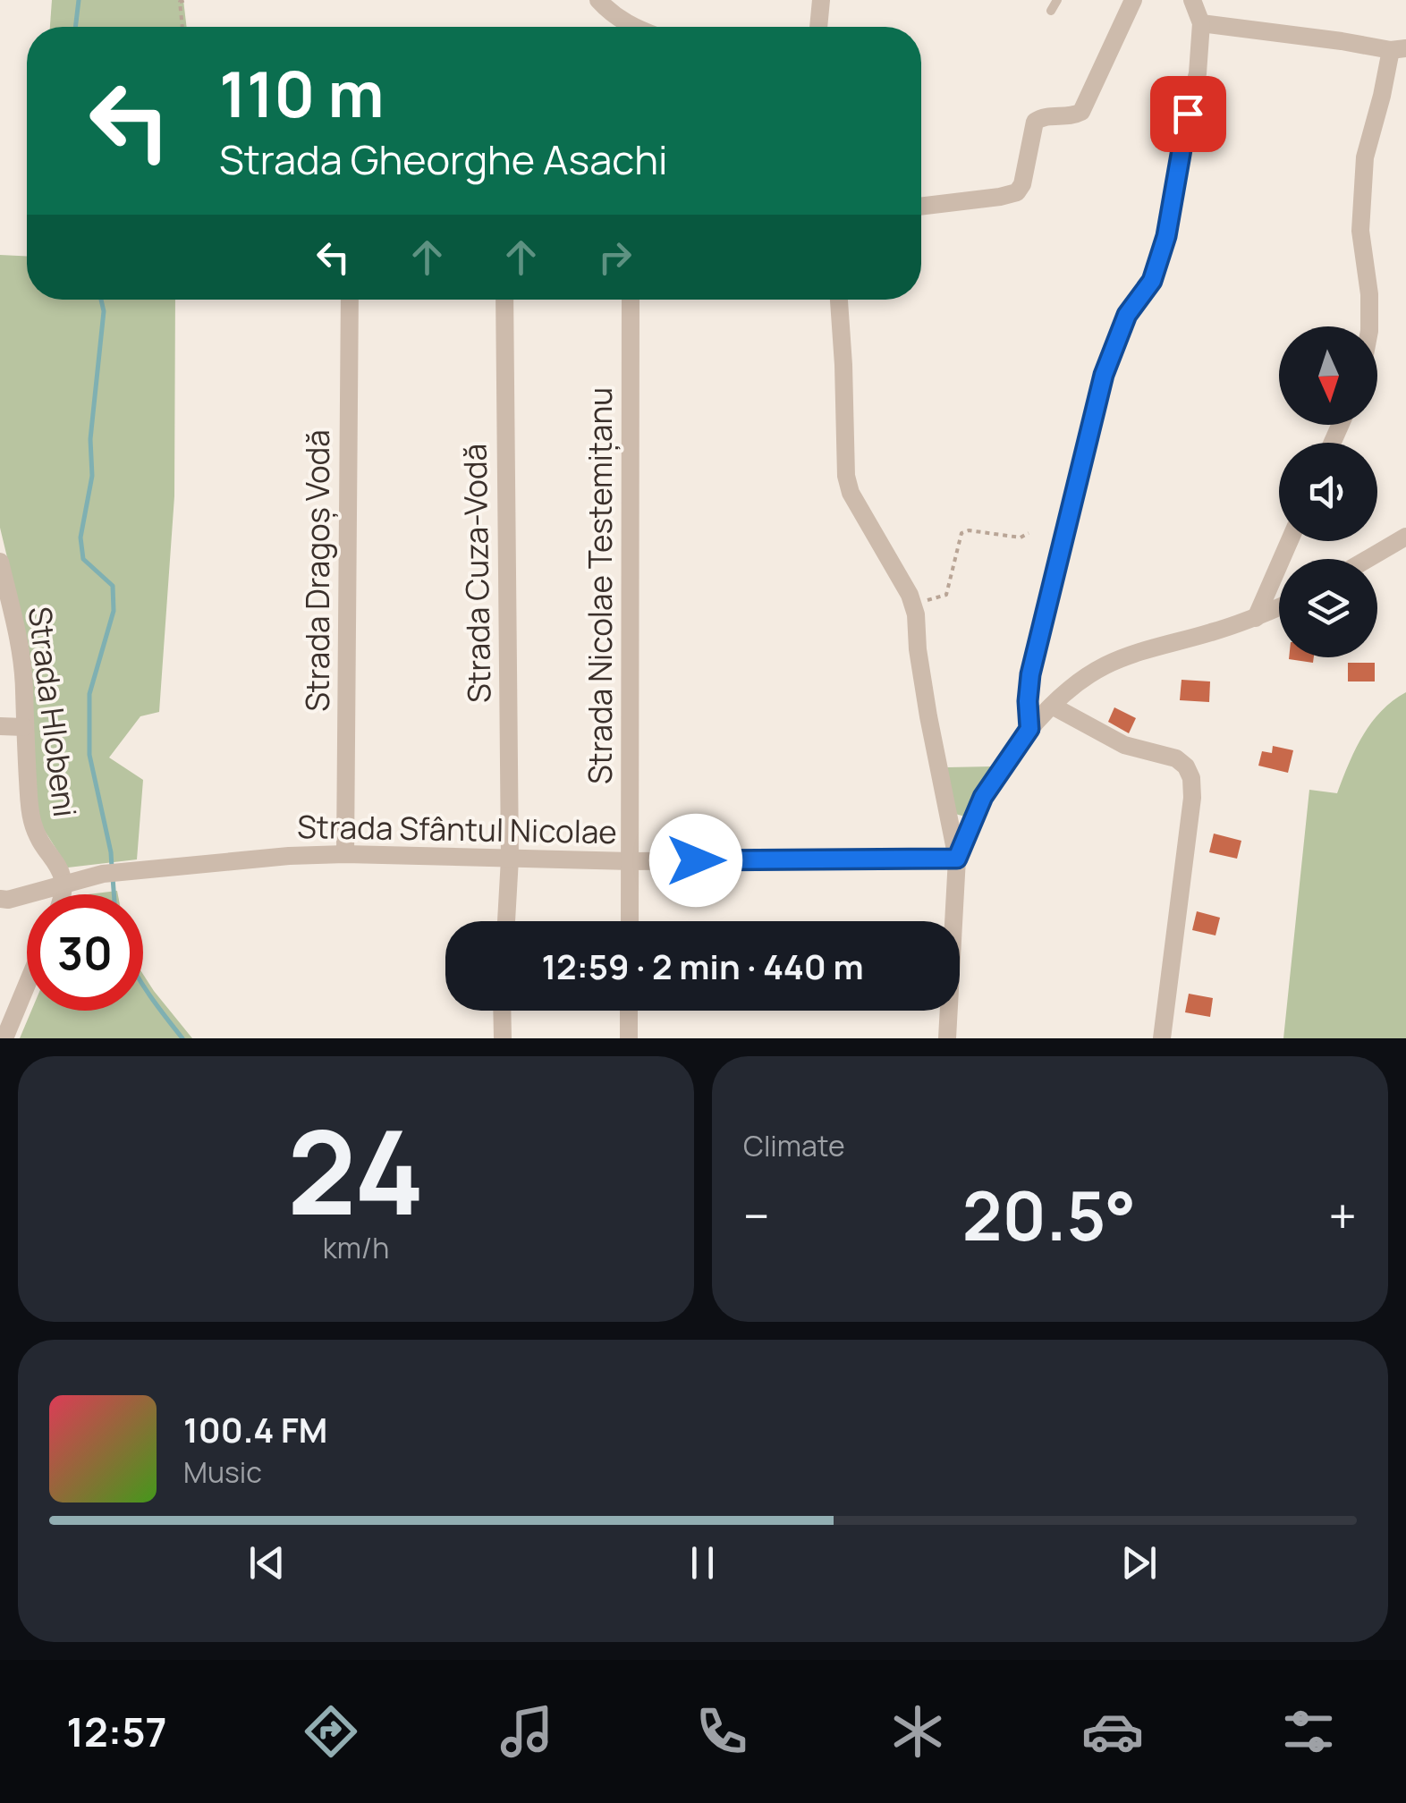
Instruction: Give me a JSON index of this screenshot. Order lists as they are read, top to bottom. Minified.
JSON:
{"streets":{"street":["Strada Dragoș Vodă","Strada Cuza-Vodă","Strada Nicolae Testemițanu","Strada Hlobeni","Strada Sfântul Nicolae"]},"crossings":[["Strada Dragoș Vodă","Strada Sfântul Nicolae"],["Strada Cuza-Vodă","Strada Sfântul Nicolae"],["Strada Nicolae Testemițanu","Strada Sfântul Nicolae"],["Strada Hlobeni","Strada Sfântul Nicolae"]],"north":"bottom","page":{"turn":["110 m","Strada Gheorghe Asachi"],"limit":"30","trip":"12:59 · 2 min · 440 m","tile":[["24","km/h"],"Climate"],"heat":["−","20.5°","+"],"song":["100.4 FM","Music"],"tabs":"12:57"}}
